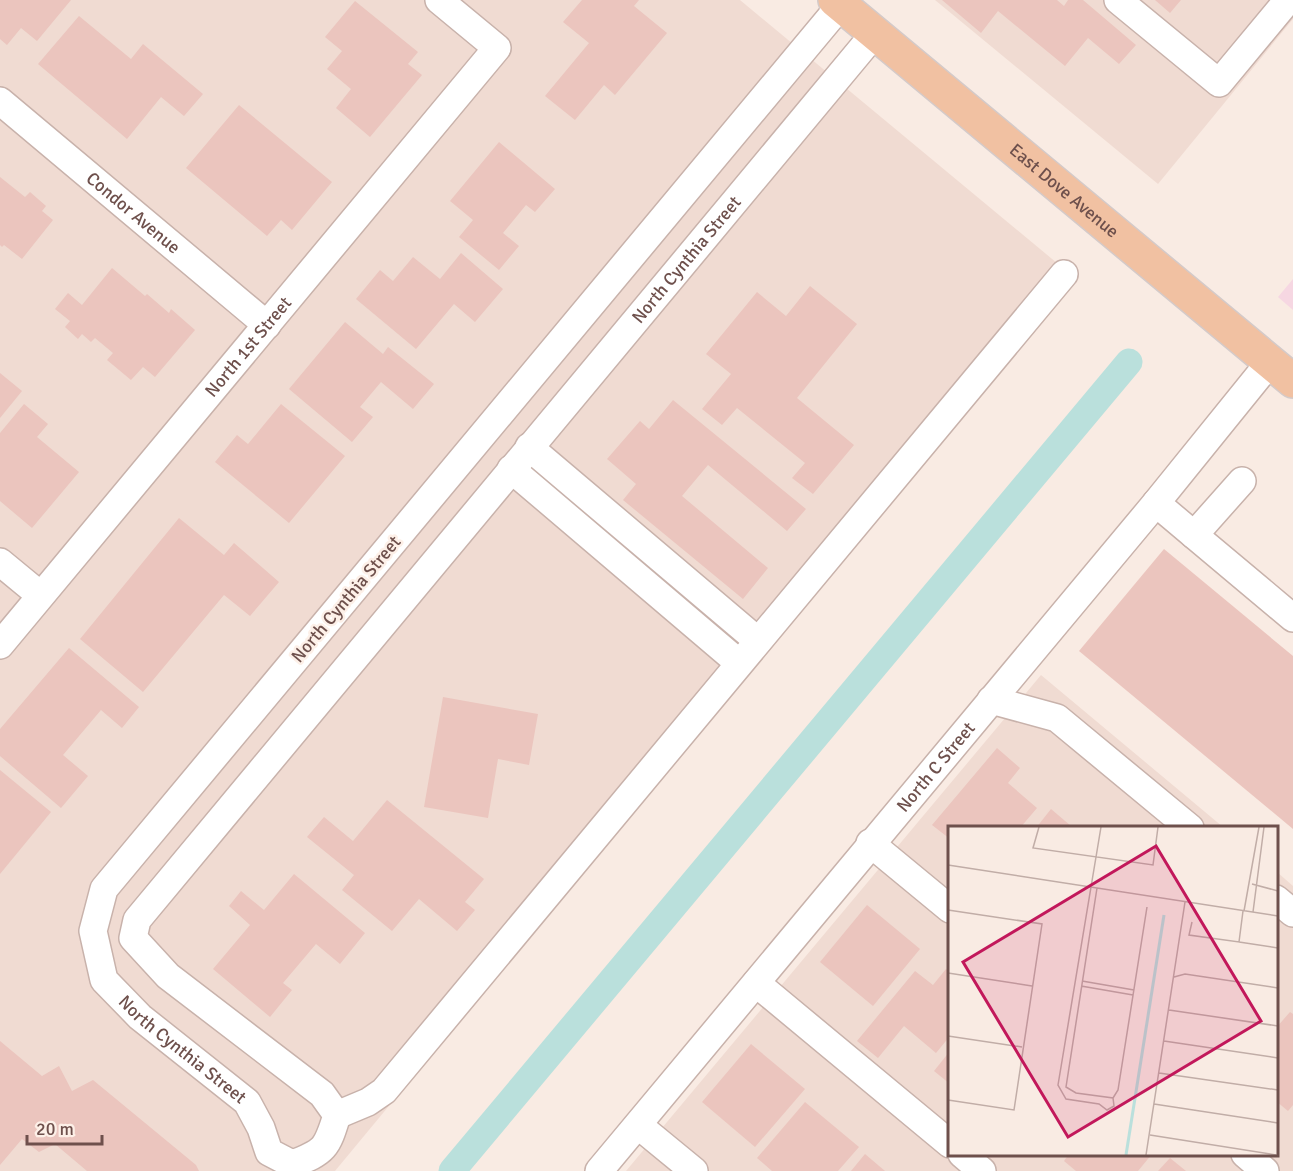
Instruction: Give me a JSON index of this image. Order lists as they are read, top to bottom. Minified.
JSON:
{"streets":{"main road":["East Dove Avenue"],"street":["Condor Avenue","North Cynthia Street","North 1st Street","North C Street"]},"crossings":[["East Dove Avenue","North Cynthia Street"],["East Dove Avenue","North C Street"],["Condor Avenue","North 1st Street"]],"scale_bar":"20 m"}
